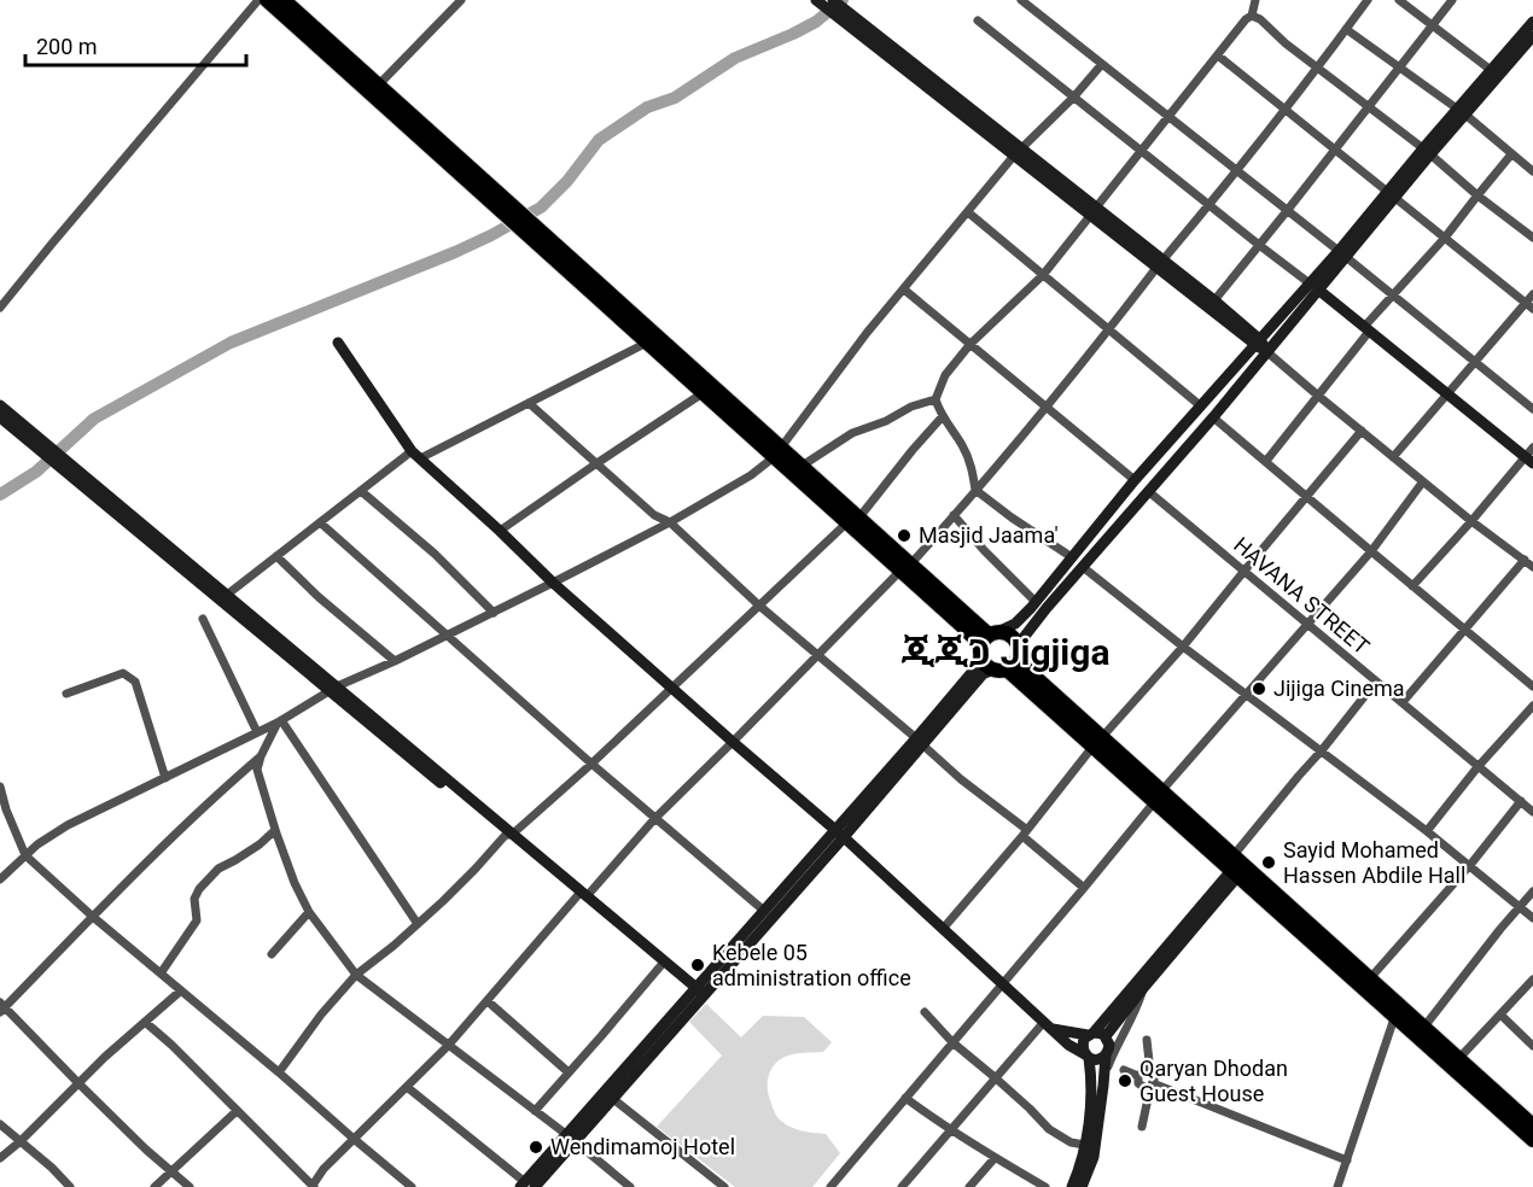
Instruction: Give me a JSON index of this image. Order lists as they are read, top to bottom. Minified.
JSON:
{"streets":{"street":["HAVANA STREET"]},"districts":["ጂጂጋ Jigjiga"],"places":["Masjid Jaama'","Jijiga Cinema","Sayid Mohamed Hassen Abdile Hall","Kebele 05 administration office","Qaryan Dhodan Guest House","Wendimamoj Hotel"],"scale_bar":"200 m"}
